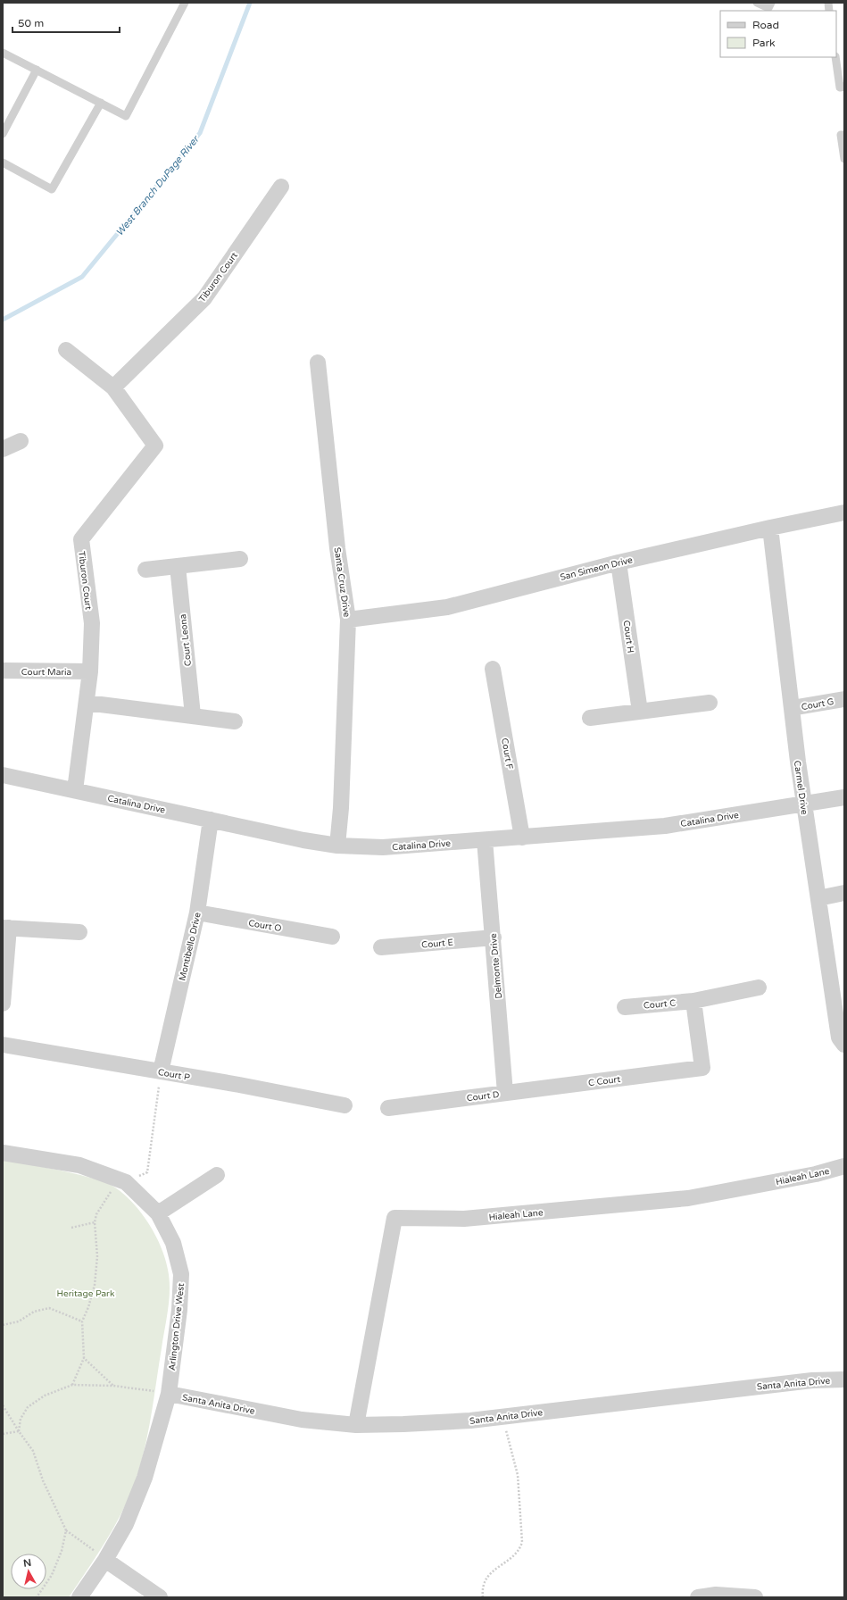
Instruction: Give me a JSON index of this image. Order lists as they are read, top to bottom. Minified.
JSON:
{"streets":{"street":["Tiburon Court","San Simeon Drive","Santa Cruz Drive","Court H","Court Leona","Court Maria","Court G","Court F","Carmel Drive","Catalina Drive","Court O","Court E","Montibello Drive","Delmonte Drive","Court C","Court P","C Court","Court D","Hialeah Lane","Arlington Drive West","Santa Anita Drive"]},"crossings":[["Tiburon Court","Court Maria"],["Tiburon Court","Catalina Drive"],["San Simeon Drive","Santa Cruz Drive"],["San Simeon Drive","Court H"],["San Simeon Drive","Carmel Drive"],["Santa Cruz Drive","Catalina Drive"],["Court G","Carmel Drive"],["Court F","Catalina Drive"],["Carmel Drive","Catalina Drive"],["Catalina Drive","Montibello Drive"],["Catalina Drive","Delmonte Drive"],["Court O","Montibello Drive"],["Court E","Delmonte Drive"],["Montibello Drive","Court P"],["Delmonte Drive","C Court"],["Delmonte Drive","Court D"],["Court C","C Court"],["C Court","Court D"],["Hialeah Lane","Santa Anita Drive"],["Arlington Drive West","Santa Anita Drive"]],"water":["West Branch DuPage River"],"parks":["Heritage Park"],"legend":["Road","Park"],"scale_bar":"50 m","north":"top"}
